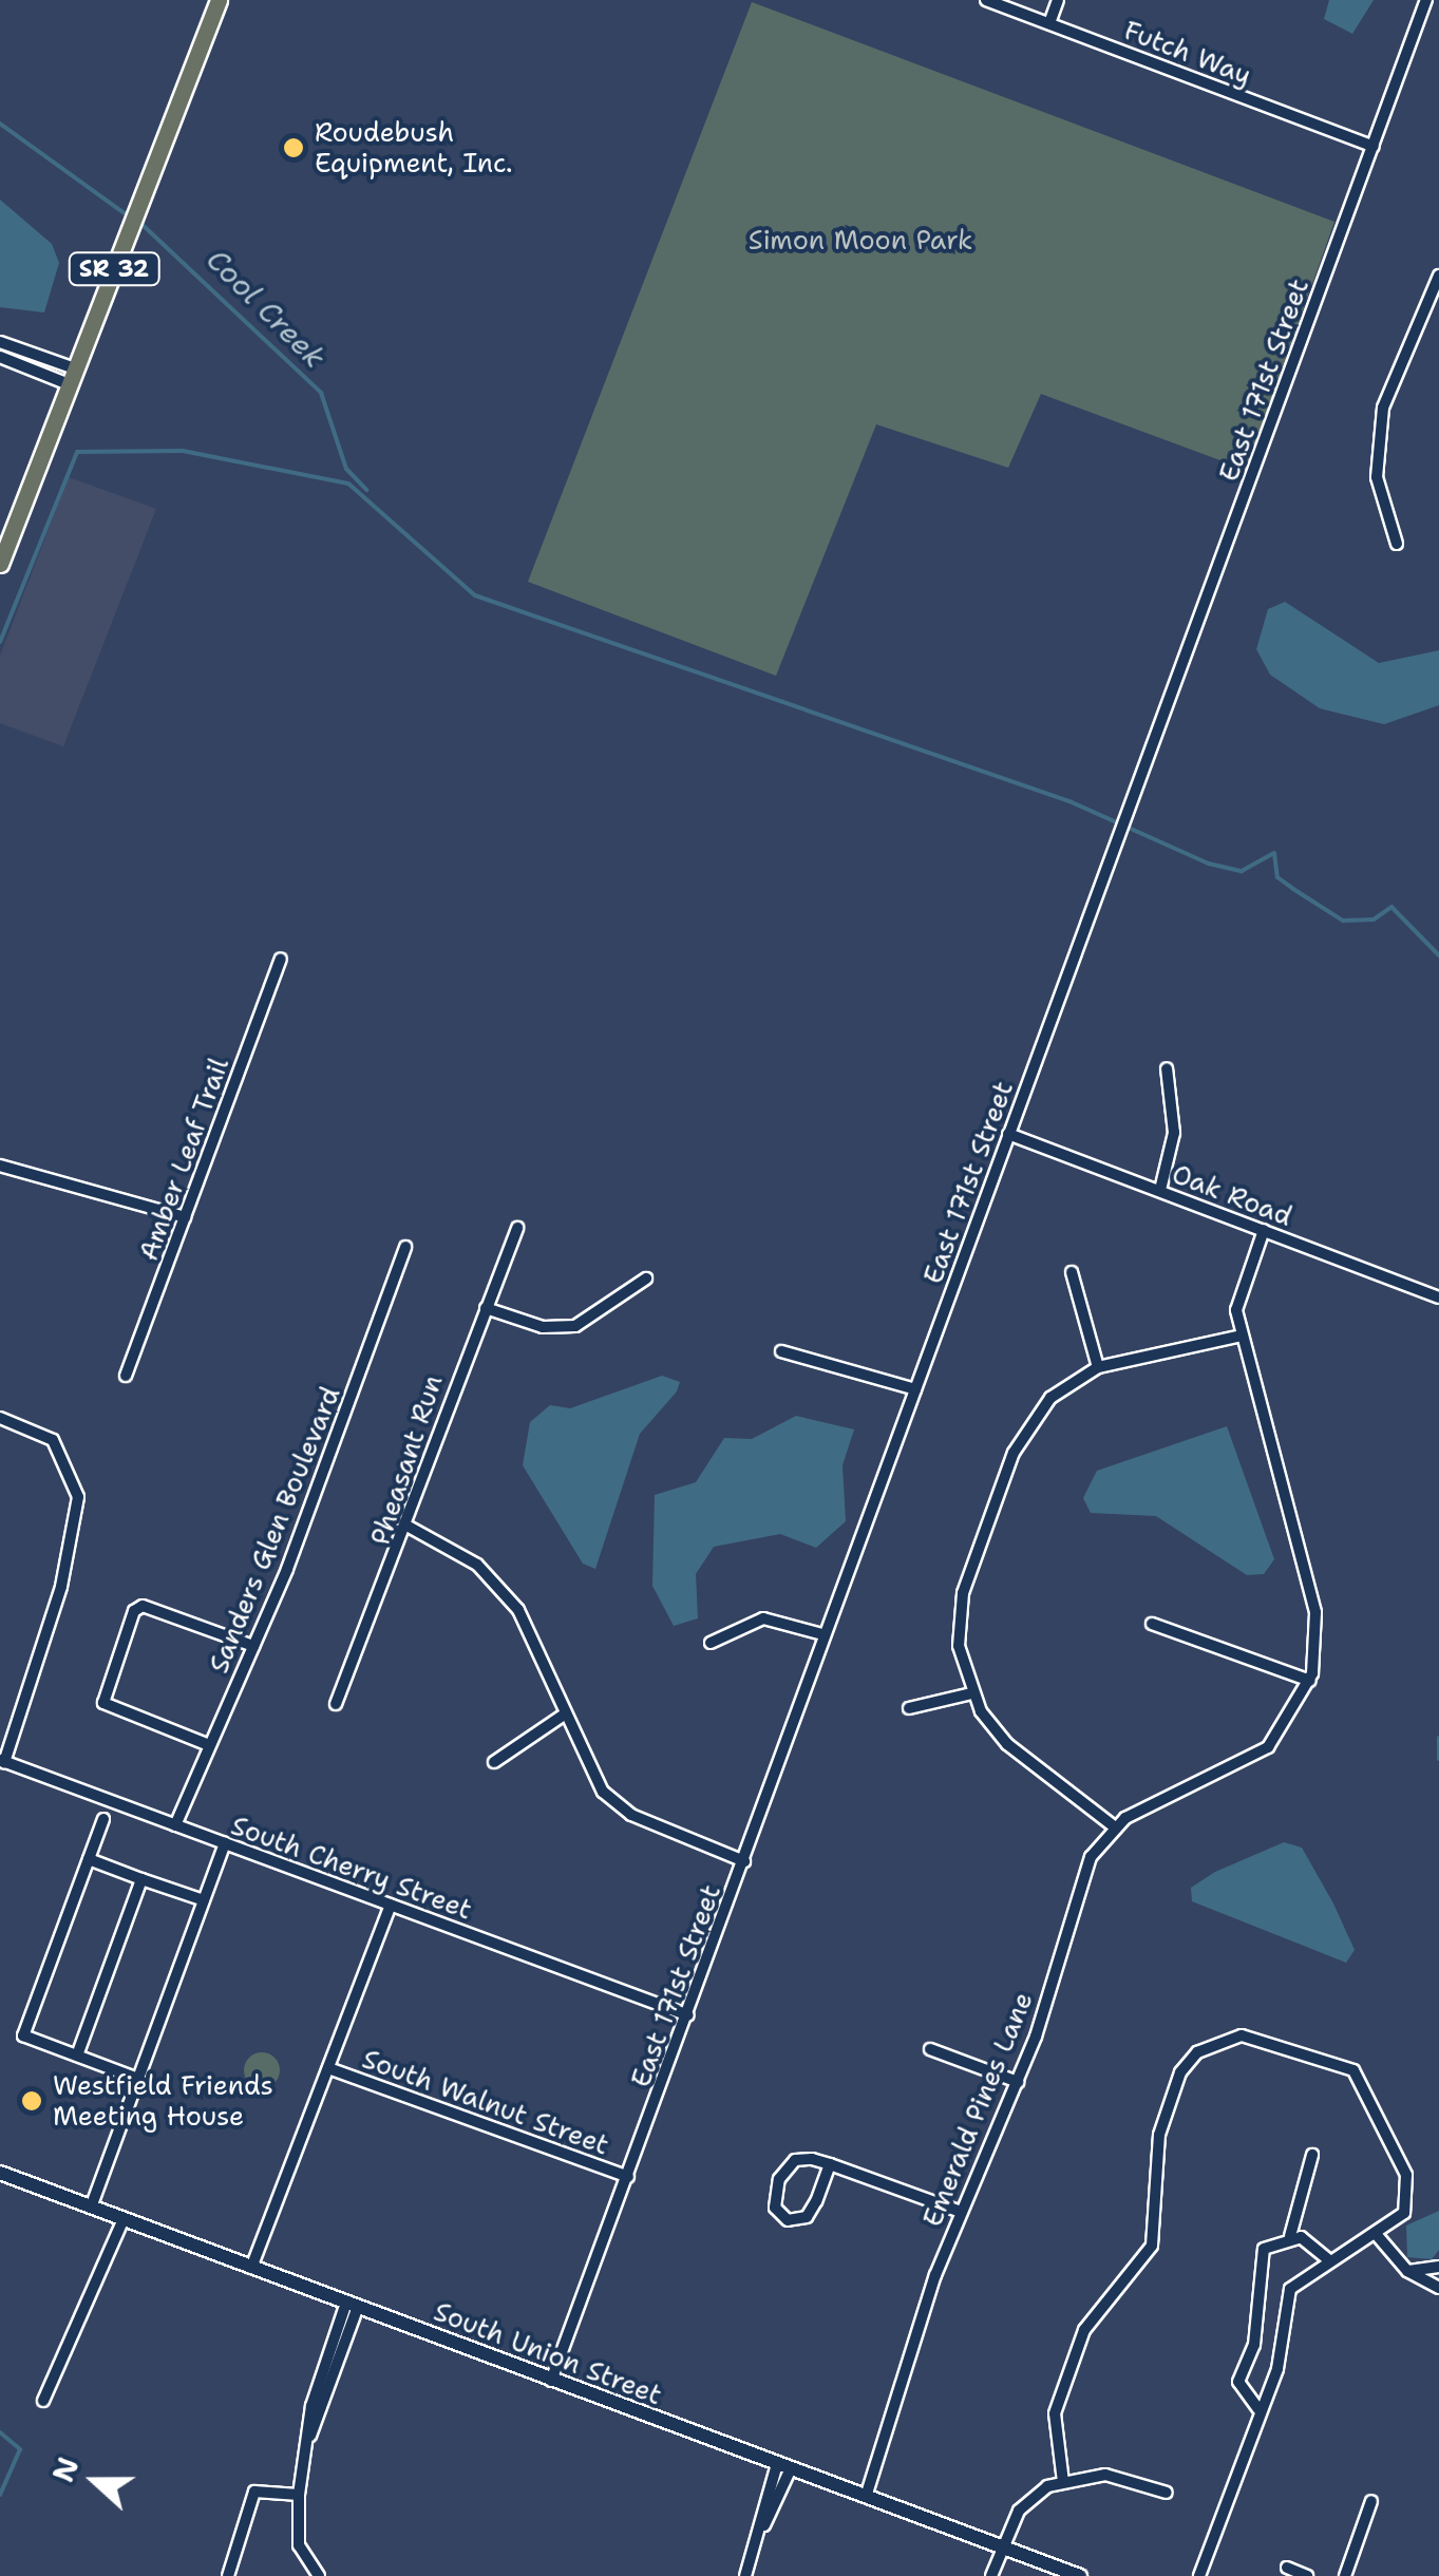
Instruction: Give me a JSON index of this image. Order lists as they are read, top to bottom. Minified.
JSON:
{"streets":{"main road":["SR 32"],"street":["Futch Way","East 171st Street","Amber Leaf Trail","Oak Road","Pheasant Run","Sanders Glen Boulevard","South Cherry Street","South Walnut Street","Emerald Pines Lane","South Union Street"]},"crossings":[["Futch Way","East 171st Street"],["East 171st Street","Oak Road"],["East 171st Street","South Cherry Street"],["East 171st Street","South Walnut Street"],["East 171st Street","South Union Street"],["Sanders Glen Boulevard","South Cherry Street"],["Emerald Pines Lane","South Union Street"]],"water":["Cool Creek"],"parks":["Simon Moon Park"],"places":["Roudebush Equipment, Inc.","Westfield Friends Meeting House"],"north":"left"}
